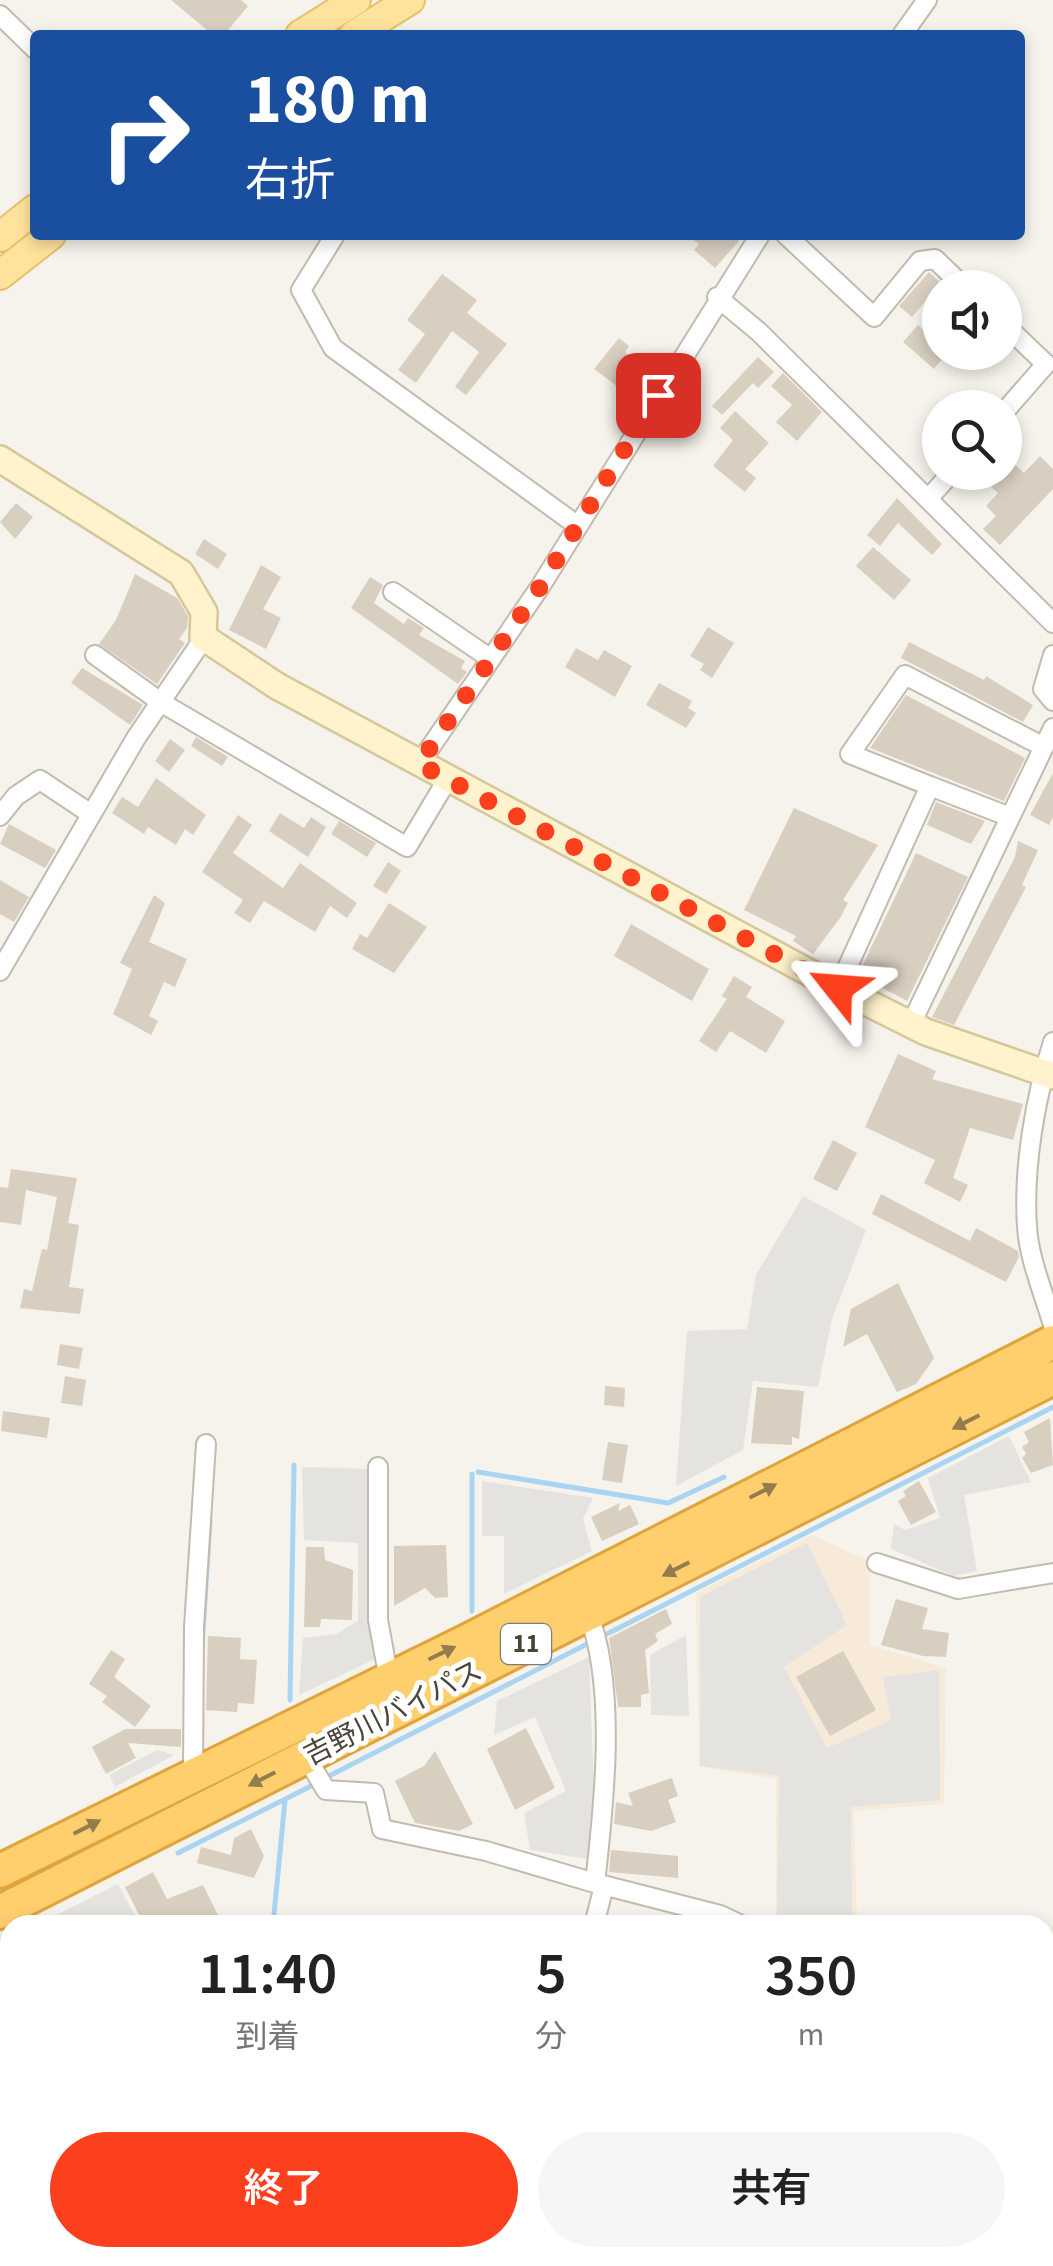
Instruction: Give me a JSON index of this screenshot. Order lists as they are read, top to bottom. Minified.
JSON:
{"streets":{"highway":["11","吉野川バイパス"]},"page":{"turn":["180 m","右折"],"eta":["11:40","到着","5","分","350","m"],"buttons":["終了","共有"]}}
